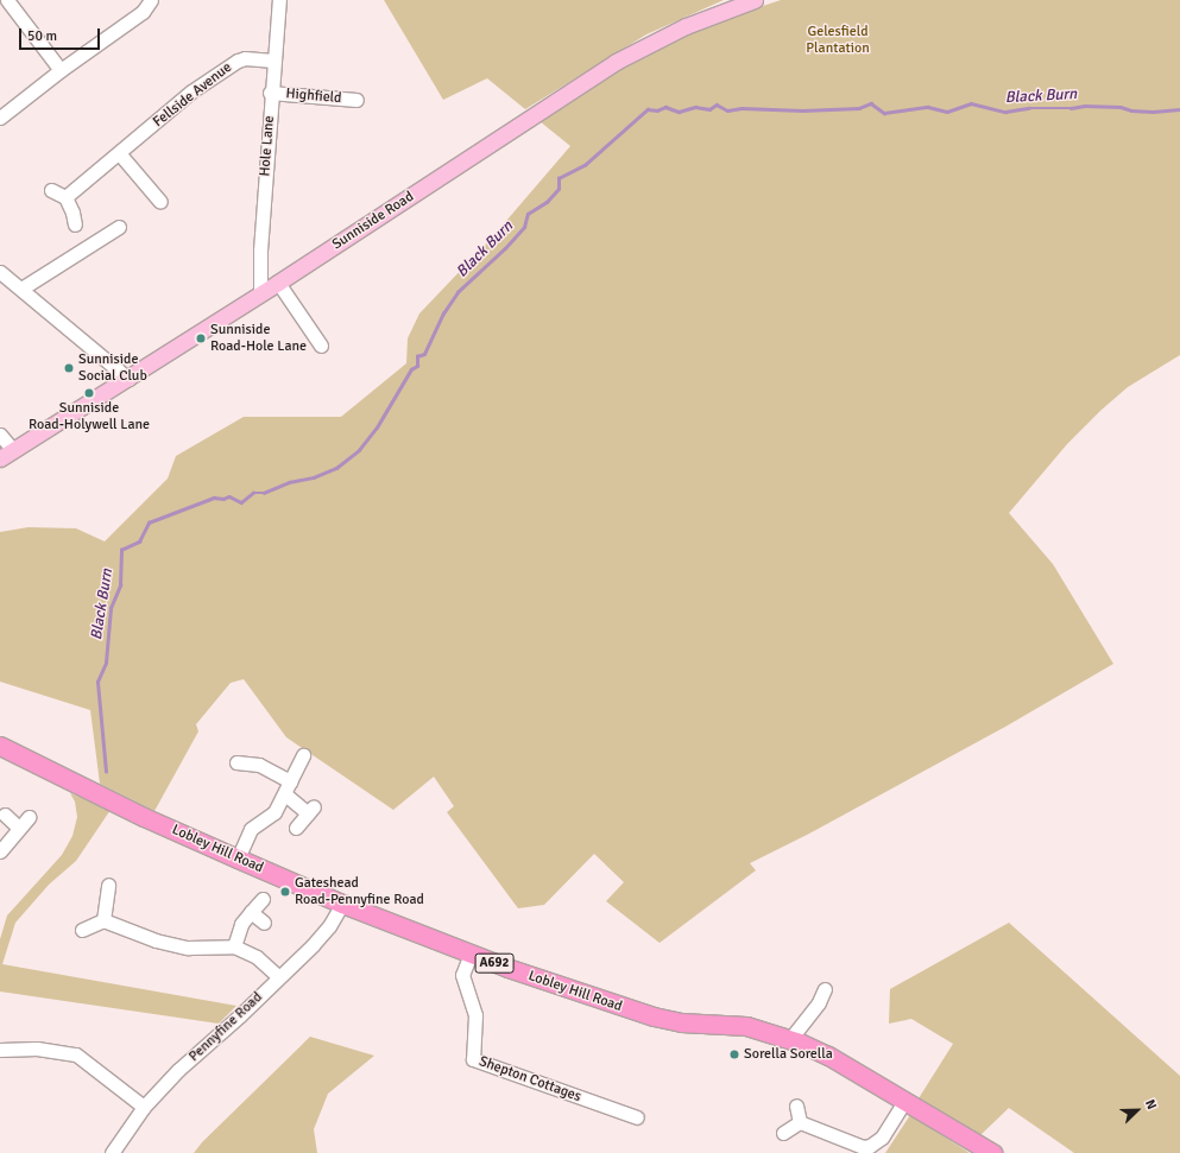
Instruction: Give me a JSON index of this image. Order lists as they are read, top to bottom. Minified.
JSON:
{"streets":{"highway":["Lobley Hill Road","A692"],"main road":["Sunniside Road"],"street":["Fellside Avenue","Highfield","Hole Lane","Pennyfine Road","Shepton Cottages"]},"crossings":[["Fellside Avenue","Hole Lane"],["Highfield","Hole Lane"],["Hole Lane","Sunniside Road"],["Lobley Hill Road","Pennyfine Road"],["Lobley Hill Road","Shepton Cottages"]],"water":["Black Burn"],"parks":["Gelesfield Plantation"],"places":["Sunniside Road-Hole Lane","Sunniside Social Club","Sunniside Road-Holywell Lane","Gateshead Road-Pennyfine Road","Sorella Sorella"],"scale_bar":"50 m","north":"top right"}
